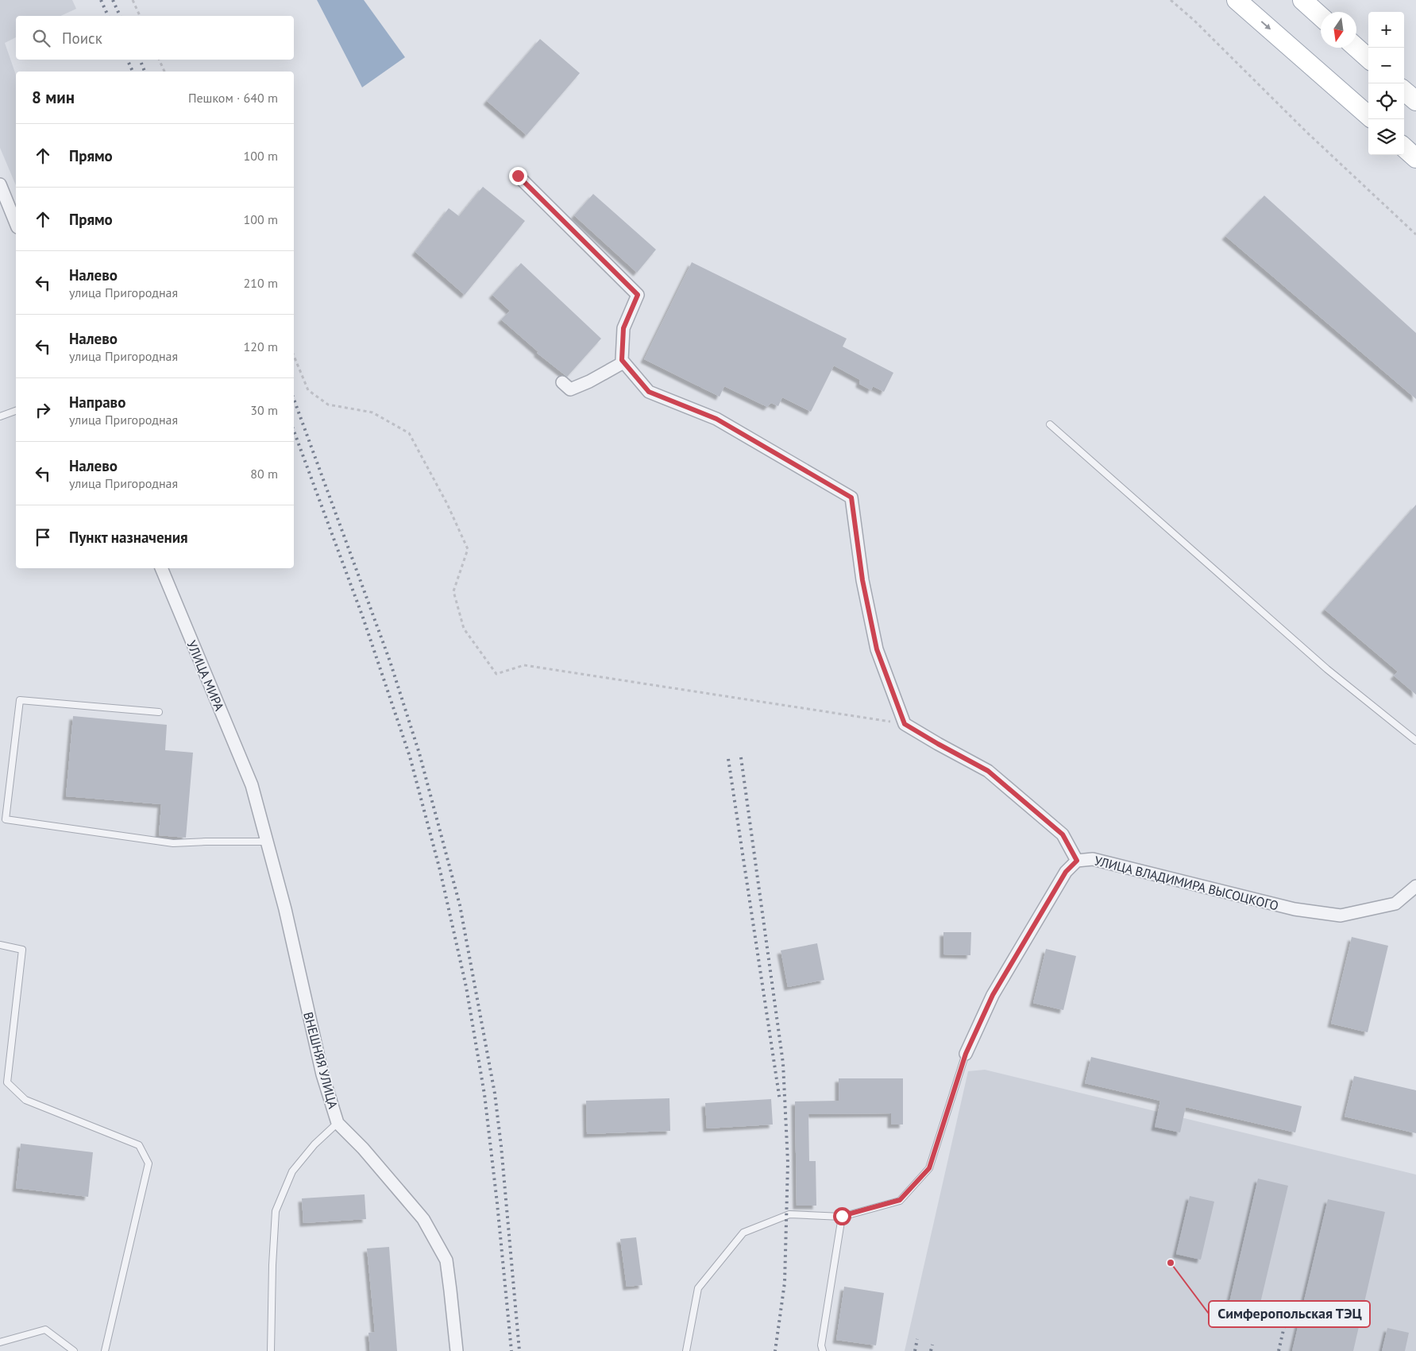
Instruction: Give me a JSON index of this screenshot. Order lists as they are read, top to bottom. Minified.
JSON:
{"streets":{"street":["УЛИЦА МИРА","УЛИЦА ВЛАДИМИРА ВЫСОЦКОГО","ВНЕШНЯЯ УЛИЦА"]},"crossings":[["УЛИЦА МИРА","ВНЕШНЯЯ УЛИЦА"]],"places":["Симферопольская ТЭЦ"],"north":"bottom","page":{"map_buttons":["+","−"],"search":"Поиск","heading":["8 мин","Пешком · 640 m"],"list":[["Прямо","100 m"],["Прямо","100 m"],["Налево","улица Пригородная","210 m"],["Налево","улица Пригородная","120 m"],["Направо","улица Пригородная","30 m"],["Налево","улица Пригородная","80 m"],"Пункт назначения"]}}
